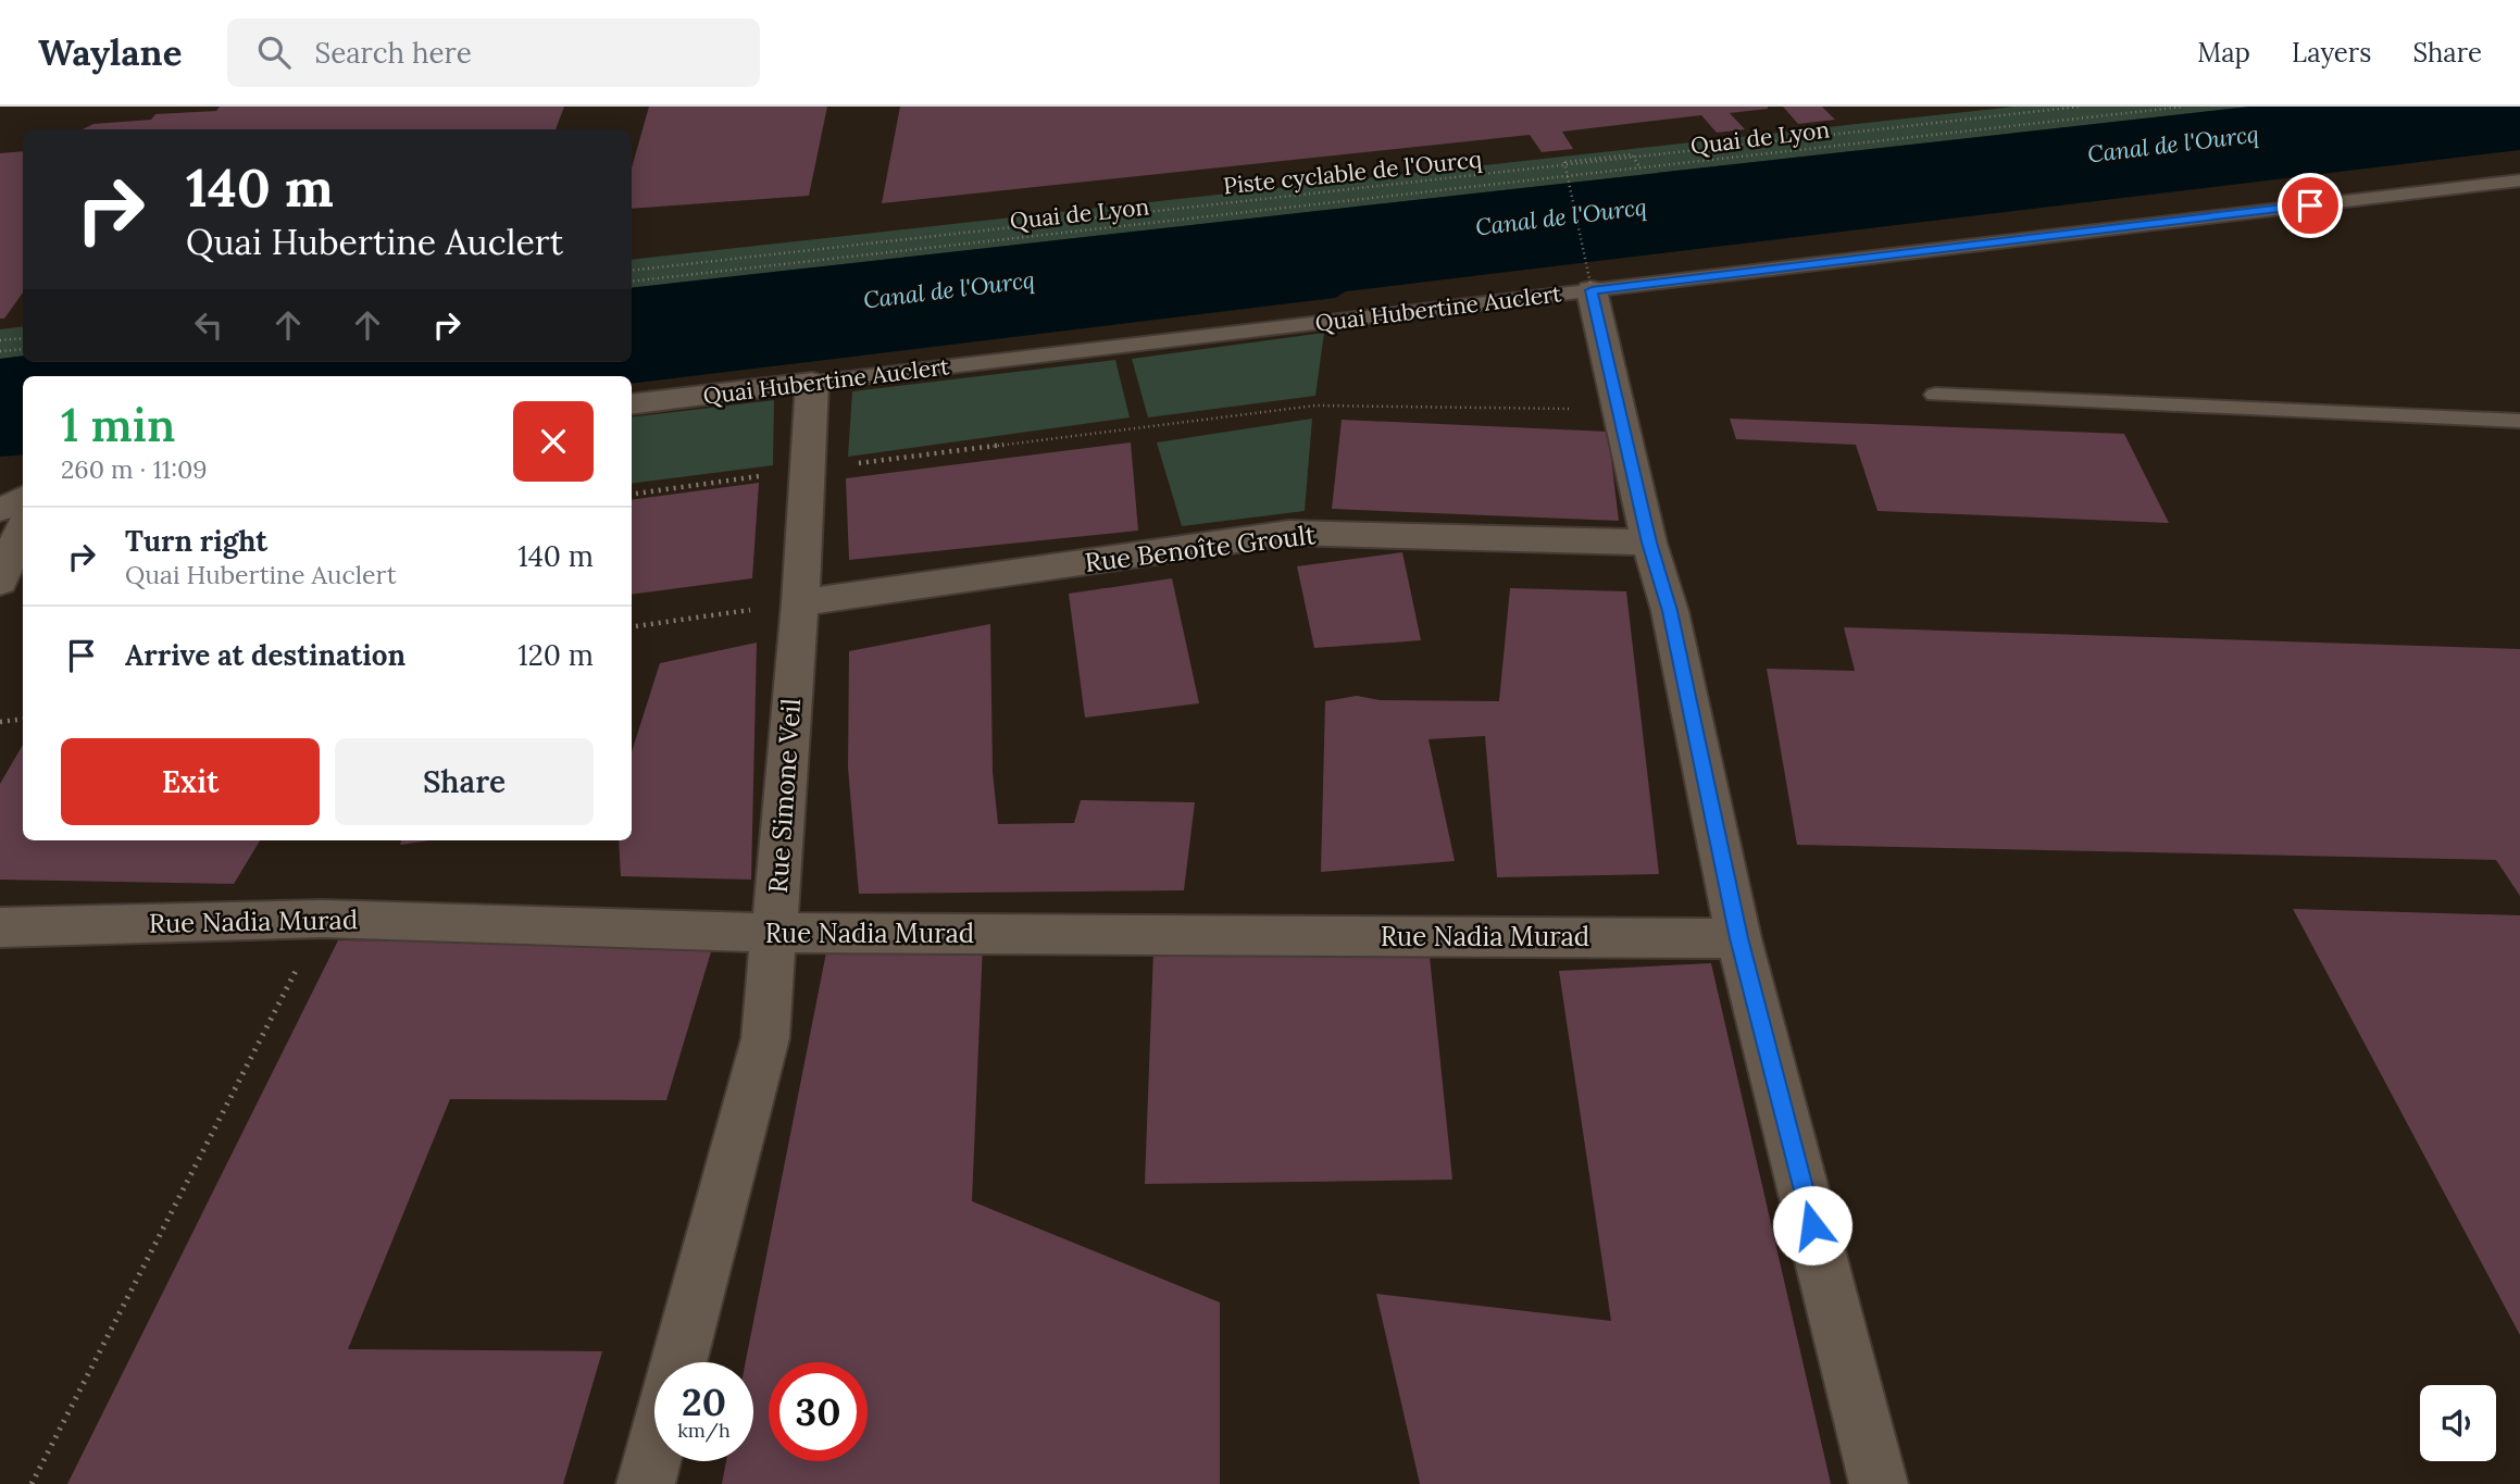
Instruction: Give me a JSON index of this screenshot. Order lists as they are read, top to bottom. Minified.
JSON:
{"streets":{"street":["Quai Hubertine Auclert","Rue Benoîte Groult","Rue Simone Veil","Rue Nadia Murad"],"path":["Quai de Lyon","Piste cyclable de l'Ourcq"]},"crossings":[["Quai Hubertine Auclert","Rue Simone Veil"],["Rue Benoîte Groult","Rue Simone Veil"],["Rue Simone Veil","Rue Nadia Murad"]],"water":["Canal de l'Ourcq"],"page":{"header":"Waylane","search":"Search here","nav":["Map","Layers","Share"],"turn":["140 m","Quai Hubertine Auclert"],"heading":["1 min","260 m · 11:09"],"list":[{"name":"Turn right","note":"Quai Hubertine Auclert","value":"140 m"},{"name":"Arrive at destination","value":"120 m"}],"buttons":["Exit","Share"],"speed":"20 km/h","limit":"30"}}
